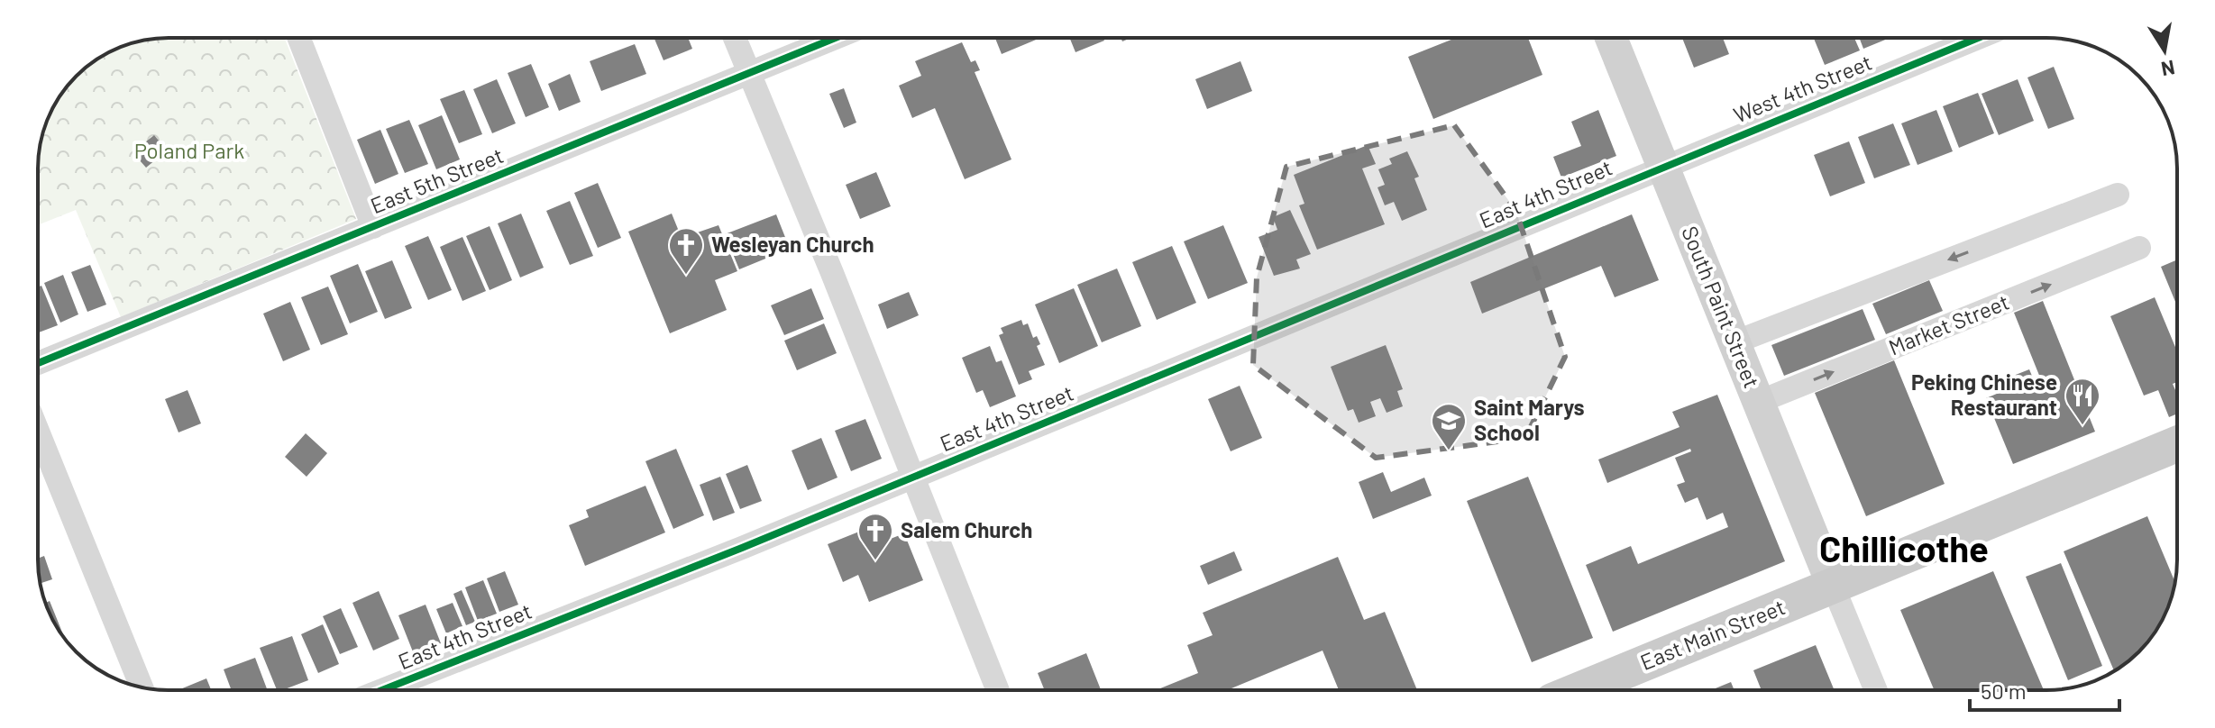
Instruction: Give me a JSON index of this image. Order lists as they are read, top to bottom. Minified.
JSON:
{"streets":{"main road":["South Paint Street","East Main Street"],"street":["West 4th Street","East 5th Street","East 4th Street","Market Street"]},"crossings":[["West 4th Street","East 4th Street"],["West 4th Street","South Paint Street"],["East 4th Street","South Paint Street"],["South Paint Street","Market Street"],["South Paint Street","East Main Street"]],"districts":["Chillicothe"],"parks":["Poland Park"],"places":{"church":["Wesleyan Church","Salem Church"],"restaurant":["Peking Chinese Restaurant"],"school or university":["Saint Marys School"]},"scale_bar":"50 m","north":"bottom"}
